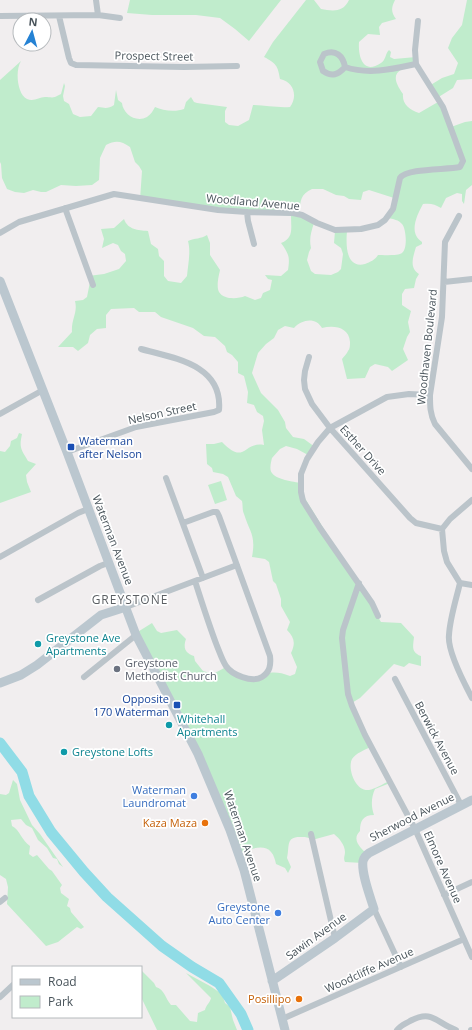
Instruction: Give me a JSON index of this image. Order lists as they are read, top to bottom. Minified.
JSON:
{"streets":{"main road":["Waterman Avenue","Sherwood Avenue","Sawin Avenue"],"street":["Prospect Street","Woodland Avenue","Woodhaven Boulevard","Nelson Street","Esther Drive","Berwick Avenue","Elmore Avenue","Woodcliffe Avenue"]},"crossings":[["Nelson Street","Waterman Avenue"],["Waterman Avenue","Sawin Avenue"],["Waterman Avenue","Woodcliffe Avenue"],["Berwick Avenue","Sherwood Avenue"],["Sherwood Avenue","Elmore Avenue"],["Sherwood Avenue","Sawin Avenue"],["Elmore Avenue","Woodcliffe Avenue"]],"districts":["GREYSTONE"],"places":{"transit":["Waterman after Nelson","Opposite 170 Waterman"],"other":["Greystone Ave Apartments","Greystone Methodist Church","Whitehall Apartments","Greystone Lofts","Waterman Laundromat","Kaza Maza","Greystone Auto Center","Posillipo"]},"legend":["Road","Park"],"north":"top"}
